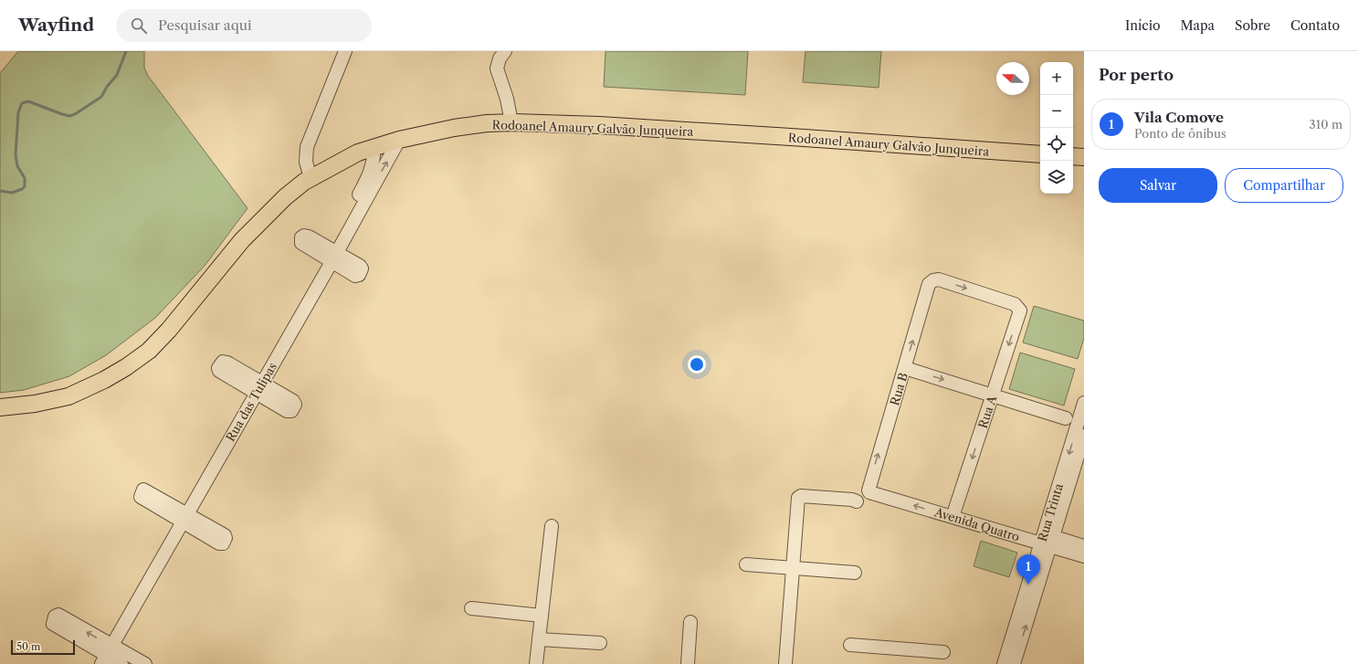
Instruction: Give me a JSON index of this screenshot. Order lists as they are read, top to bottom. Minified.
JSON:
{"streets":{"main road":["Rodoanel Amaury Galvão Junqueira"],"street":["Rua B","Rua das Tulipas","Rua A","Rua Trinta","Avenida Quatro"]},"crossings":[["Rodoanel Amaury Galvão Junqueira","Rua das Tulipas"],["Rua B","Rua A"],["Rua B","Avenida Quatro"],["Rua A","Avenida Quatro"],["Rua Trinta","Avenida Quatro"]],"one_way":["Rua A"],"scale_bar":"50 m","north":"left","page":{"header":"Wayfind","search":"Pesquisar aqui","nav":["Início","Mapa","Sobre","Contato"],"heading":"Por perto","map_buttons":["+","−"],"list":[{"mark":"1","name":"Vila Comove","note":"Ponto de ônibus","value":"310 m"}],"buttons":["Salvar","Compartilhar"],"pins":"1","scale":"50 m"}}
